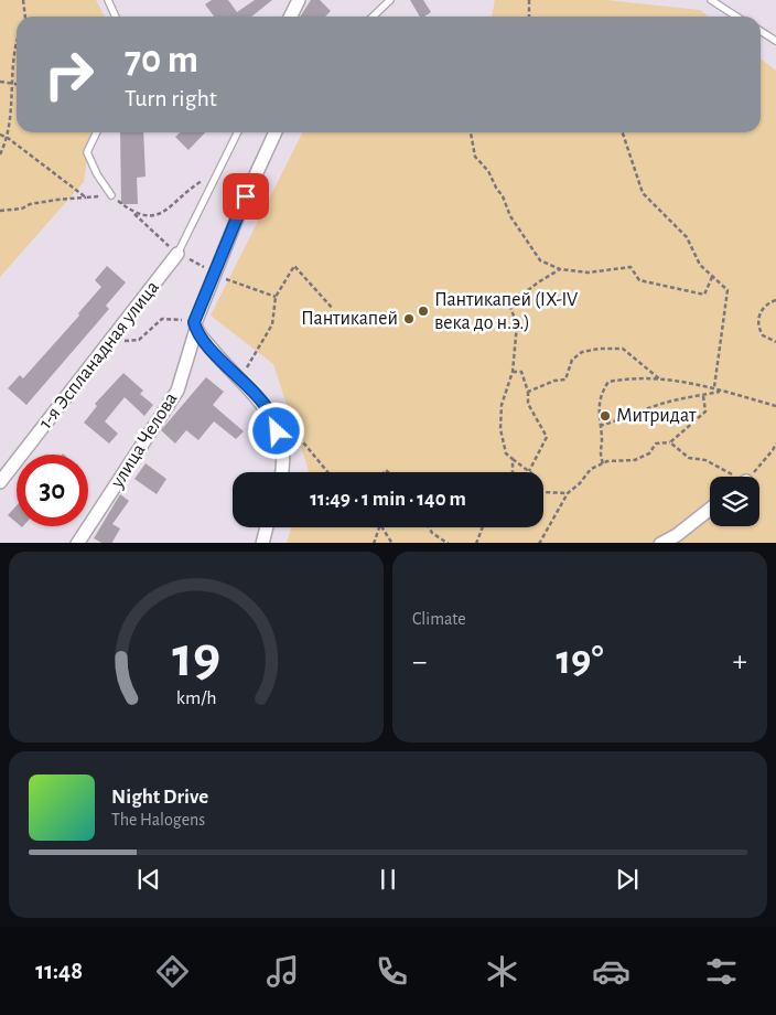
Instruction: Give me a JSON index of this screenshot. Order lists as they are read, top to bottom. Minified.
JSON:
{"streets":{"street":["1-я Эспланадная улица","улица Челова"]},"places":["Пантикапей (IX-IV века до н.э.)","Пантикапей","Митридат"],"page":{"turn":["70 m","Turn right"],"limit":"30","trip":"11:49 · 1 min · 140 m","tile":"Climate","heat":["−","19°","+"],"song":["Night Drive","The Halogens"],"tabs":"11:48","gauge":["19","km/h"]}}
